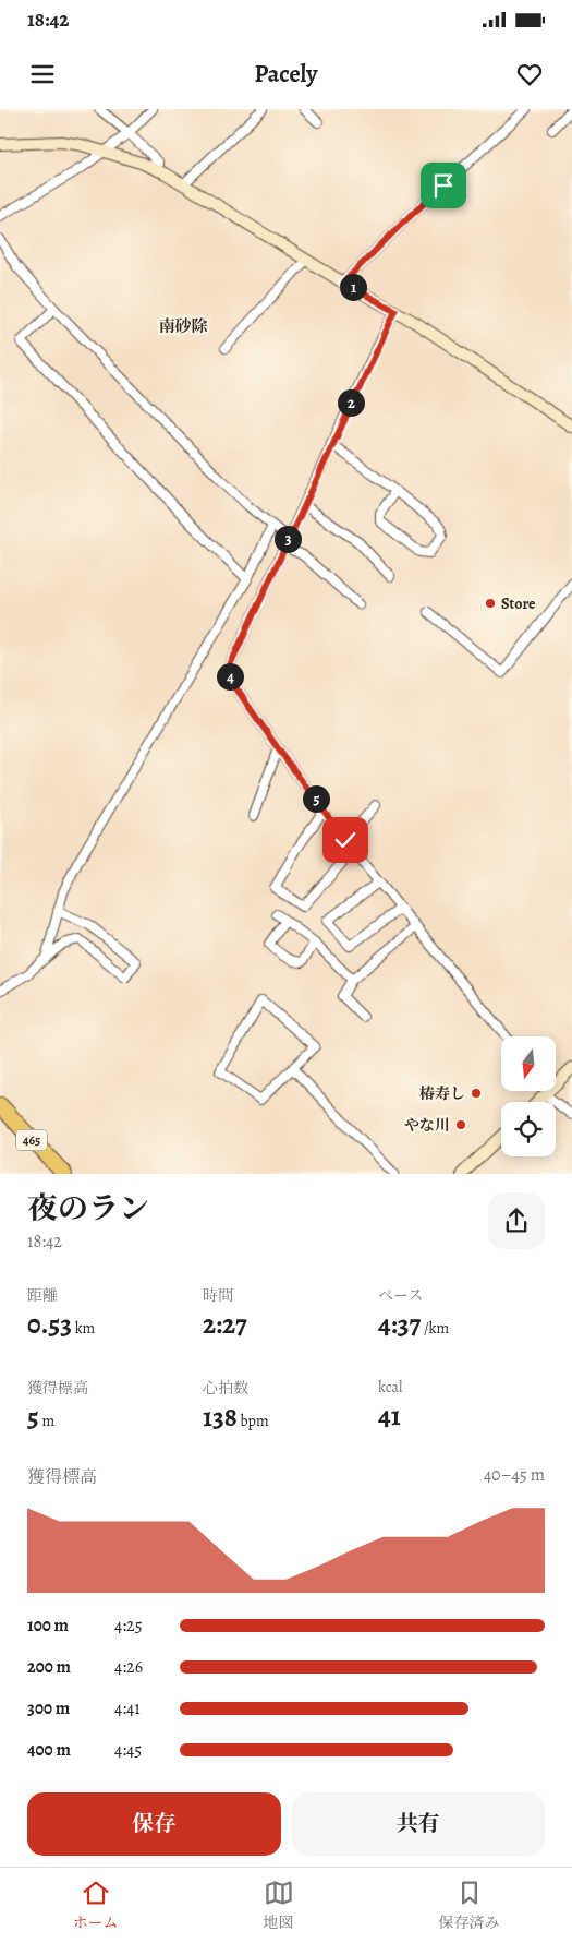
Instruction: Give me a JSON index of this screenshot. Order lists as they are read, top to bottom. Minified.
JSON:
{"streets":{"highway":["465"]},"districts":["南砂除"],"places":["Store","椿寿し","やな川"],"north":"bottom","page":{"status":"18:42","header":"Pacely","pins":["1","2","3","4","5"],"heading":["夜のラン","18:42"],"stats":[["距離","0.53 km"],["時間","2:27"],["ペース","4:37 /km"],["獲得標高","5 m"],["心拍数","138 bpm"],["kcal","41"]],"chart":["獲得標高","40–45 m"],"list":[{"name":"100 m","note":"4:25"},{"name":"200 m","note":"4:26"},{"name":"300 m","note":"4:41"},{"name":"400 m","note":"4:45"}],"buttons":["保存","共有"],"tabs":["ホーム","地図","保存済み"]}}
